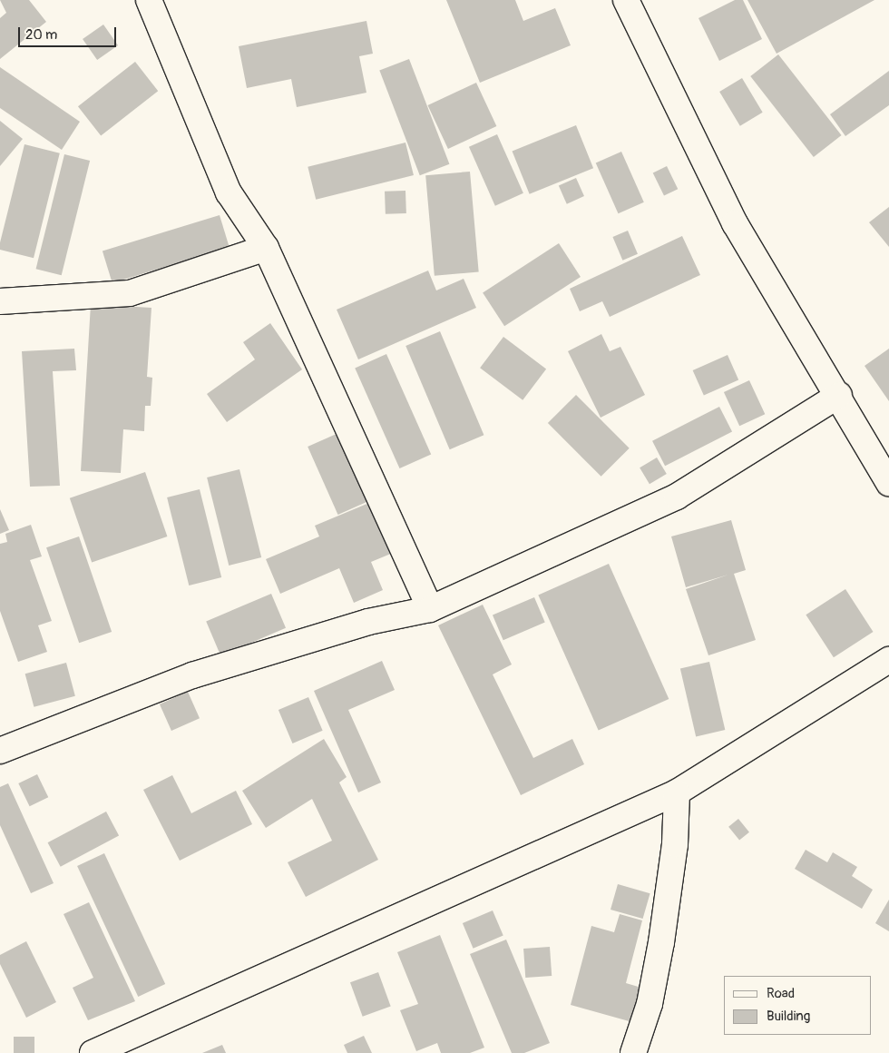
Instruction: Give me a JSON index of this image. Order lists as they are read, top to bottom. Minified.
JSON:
{"legend":["Road","Building"],"scale_bar":"20 m"}
